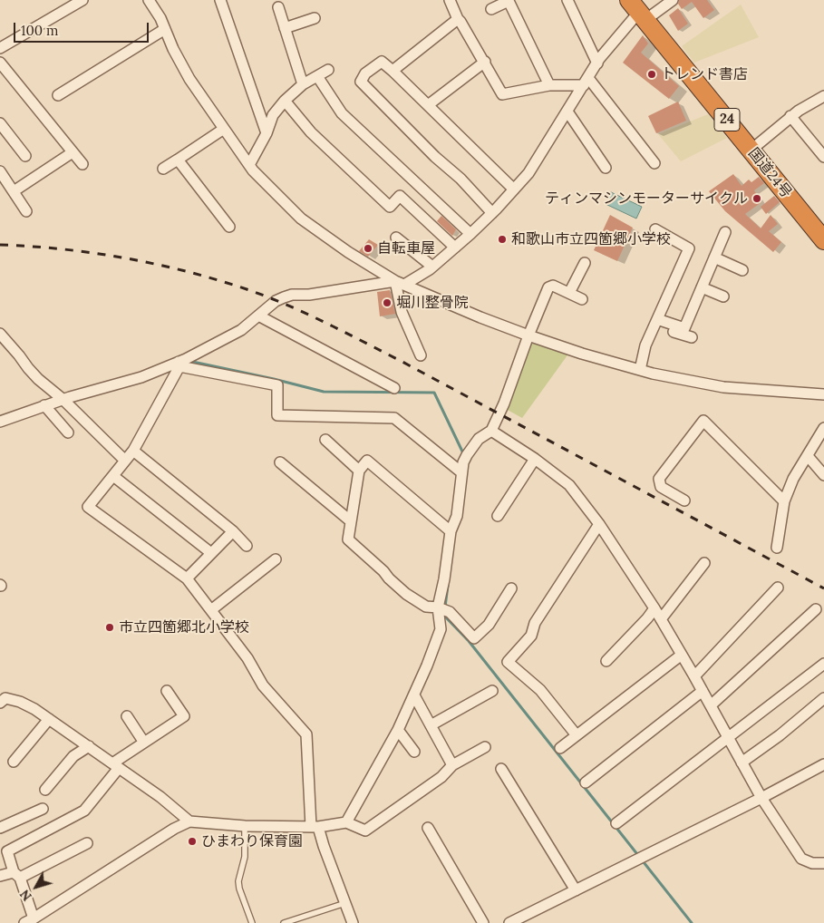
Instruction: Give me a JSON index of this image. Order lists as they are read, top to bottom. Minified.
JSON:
{"streets":{"highway":["24","国道24号"]},"places":["トレンド書店","ティンマシンモーターサイクル","和歌山市立四箇郷小学校","自転車屋","堀川整骨院","市立四箇郷北小学校","ひまわり保育園"],"scale_bar":"100 m","north":"bottom left"}
